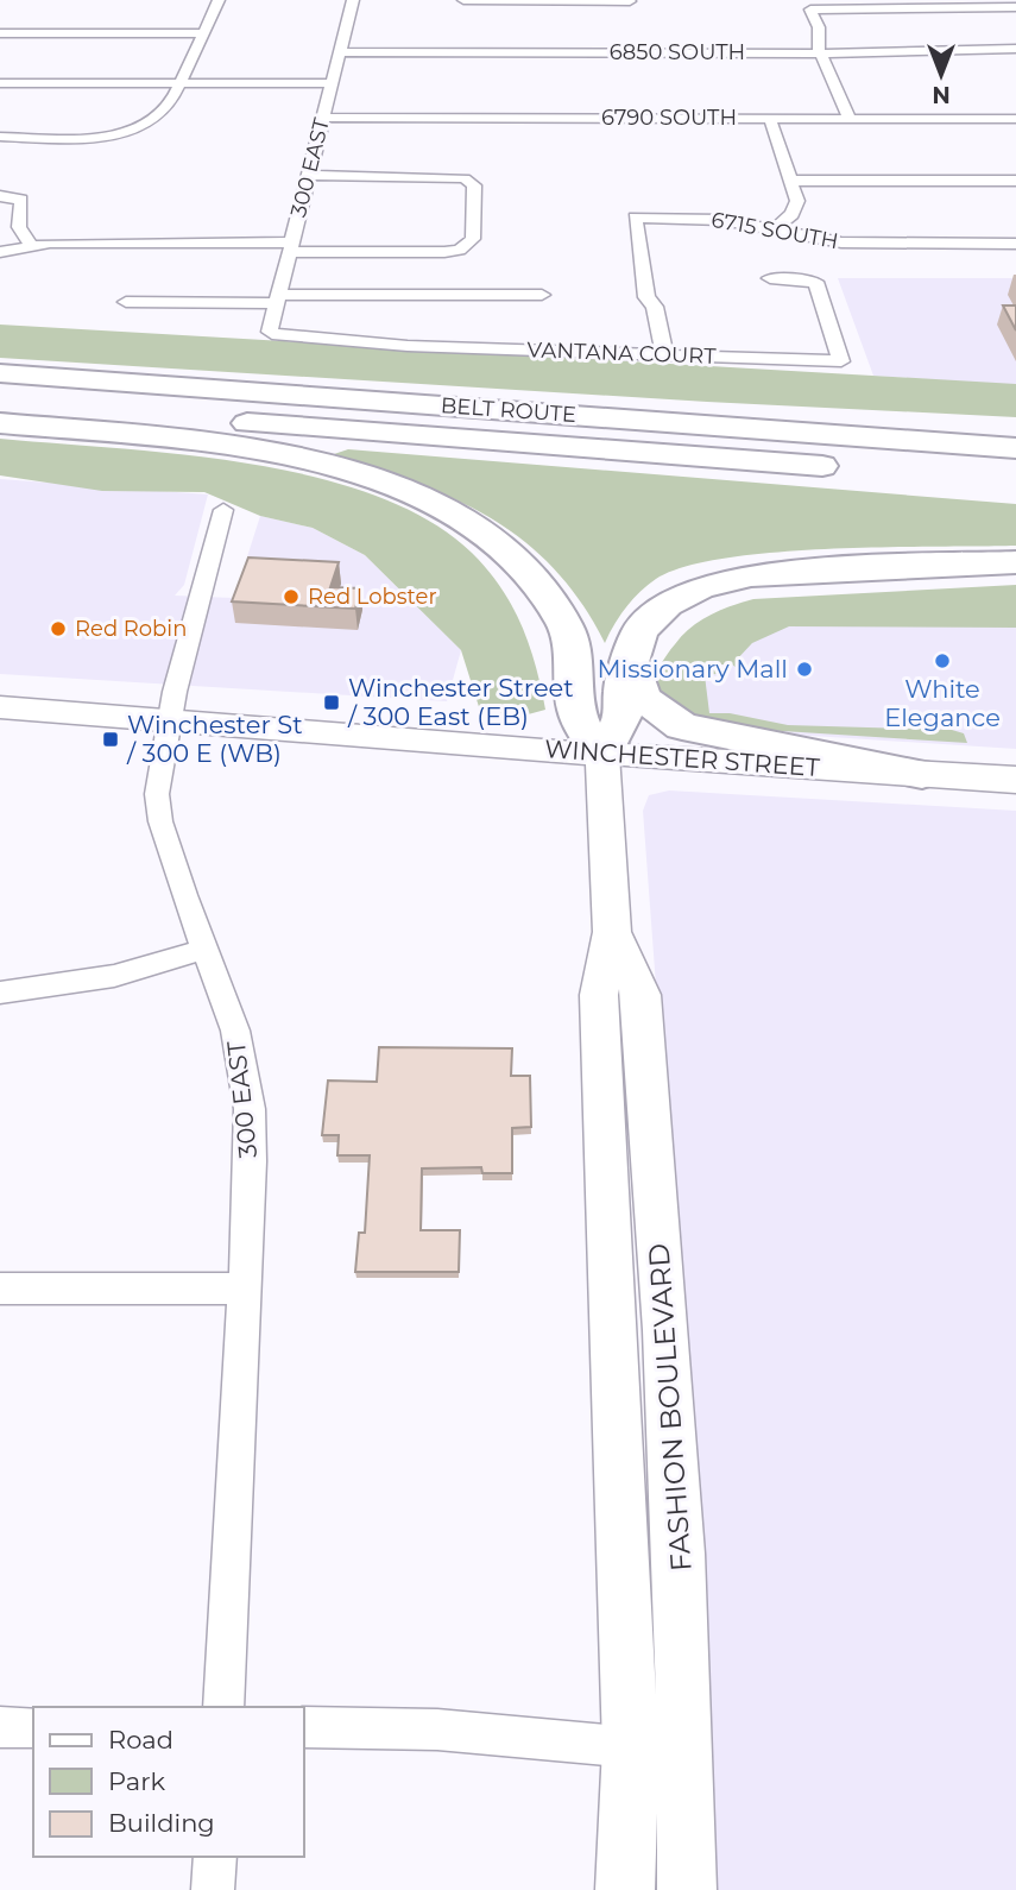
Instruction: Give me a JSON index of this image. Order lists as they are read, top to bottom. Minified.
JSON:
{"streets":{"highway":["BELT ROUTE"],"main road":["WINCHESTER STREET"],"street":["6850 SOUTH","6790 SOUTH","300 EAST","6715 SOUTH","VANTANA COURT","FASHION BOULEVARD"]},"crossings":[["6850 SOUTH","300 EAST"],["6790 SOUTH","300 EAST"],["300 EAST","VANTANA COURT"],["300 EAST","WINCHESTER STREET"],["6715 SOUTH","VANTANA COURT"],["WINCHESTER STREET","FASHION BOULEVARD"]],"places":{"other":["Red Lobster","Red Robin","White Elegance","Missionary Mall"],"transit":["Winchester Street / 300 East (EB)","Winchester St / 300 E (WB)"]},"legend":["Road","Park","Building"],"north":"bottom"}
